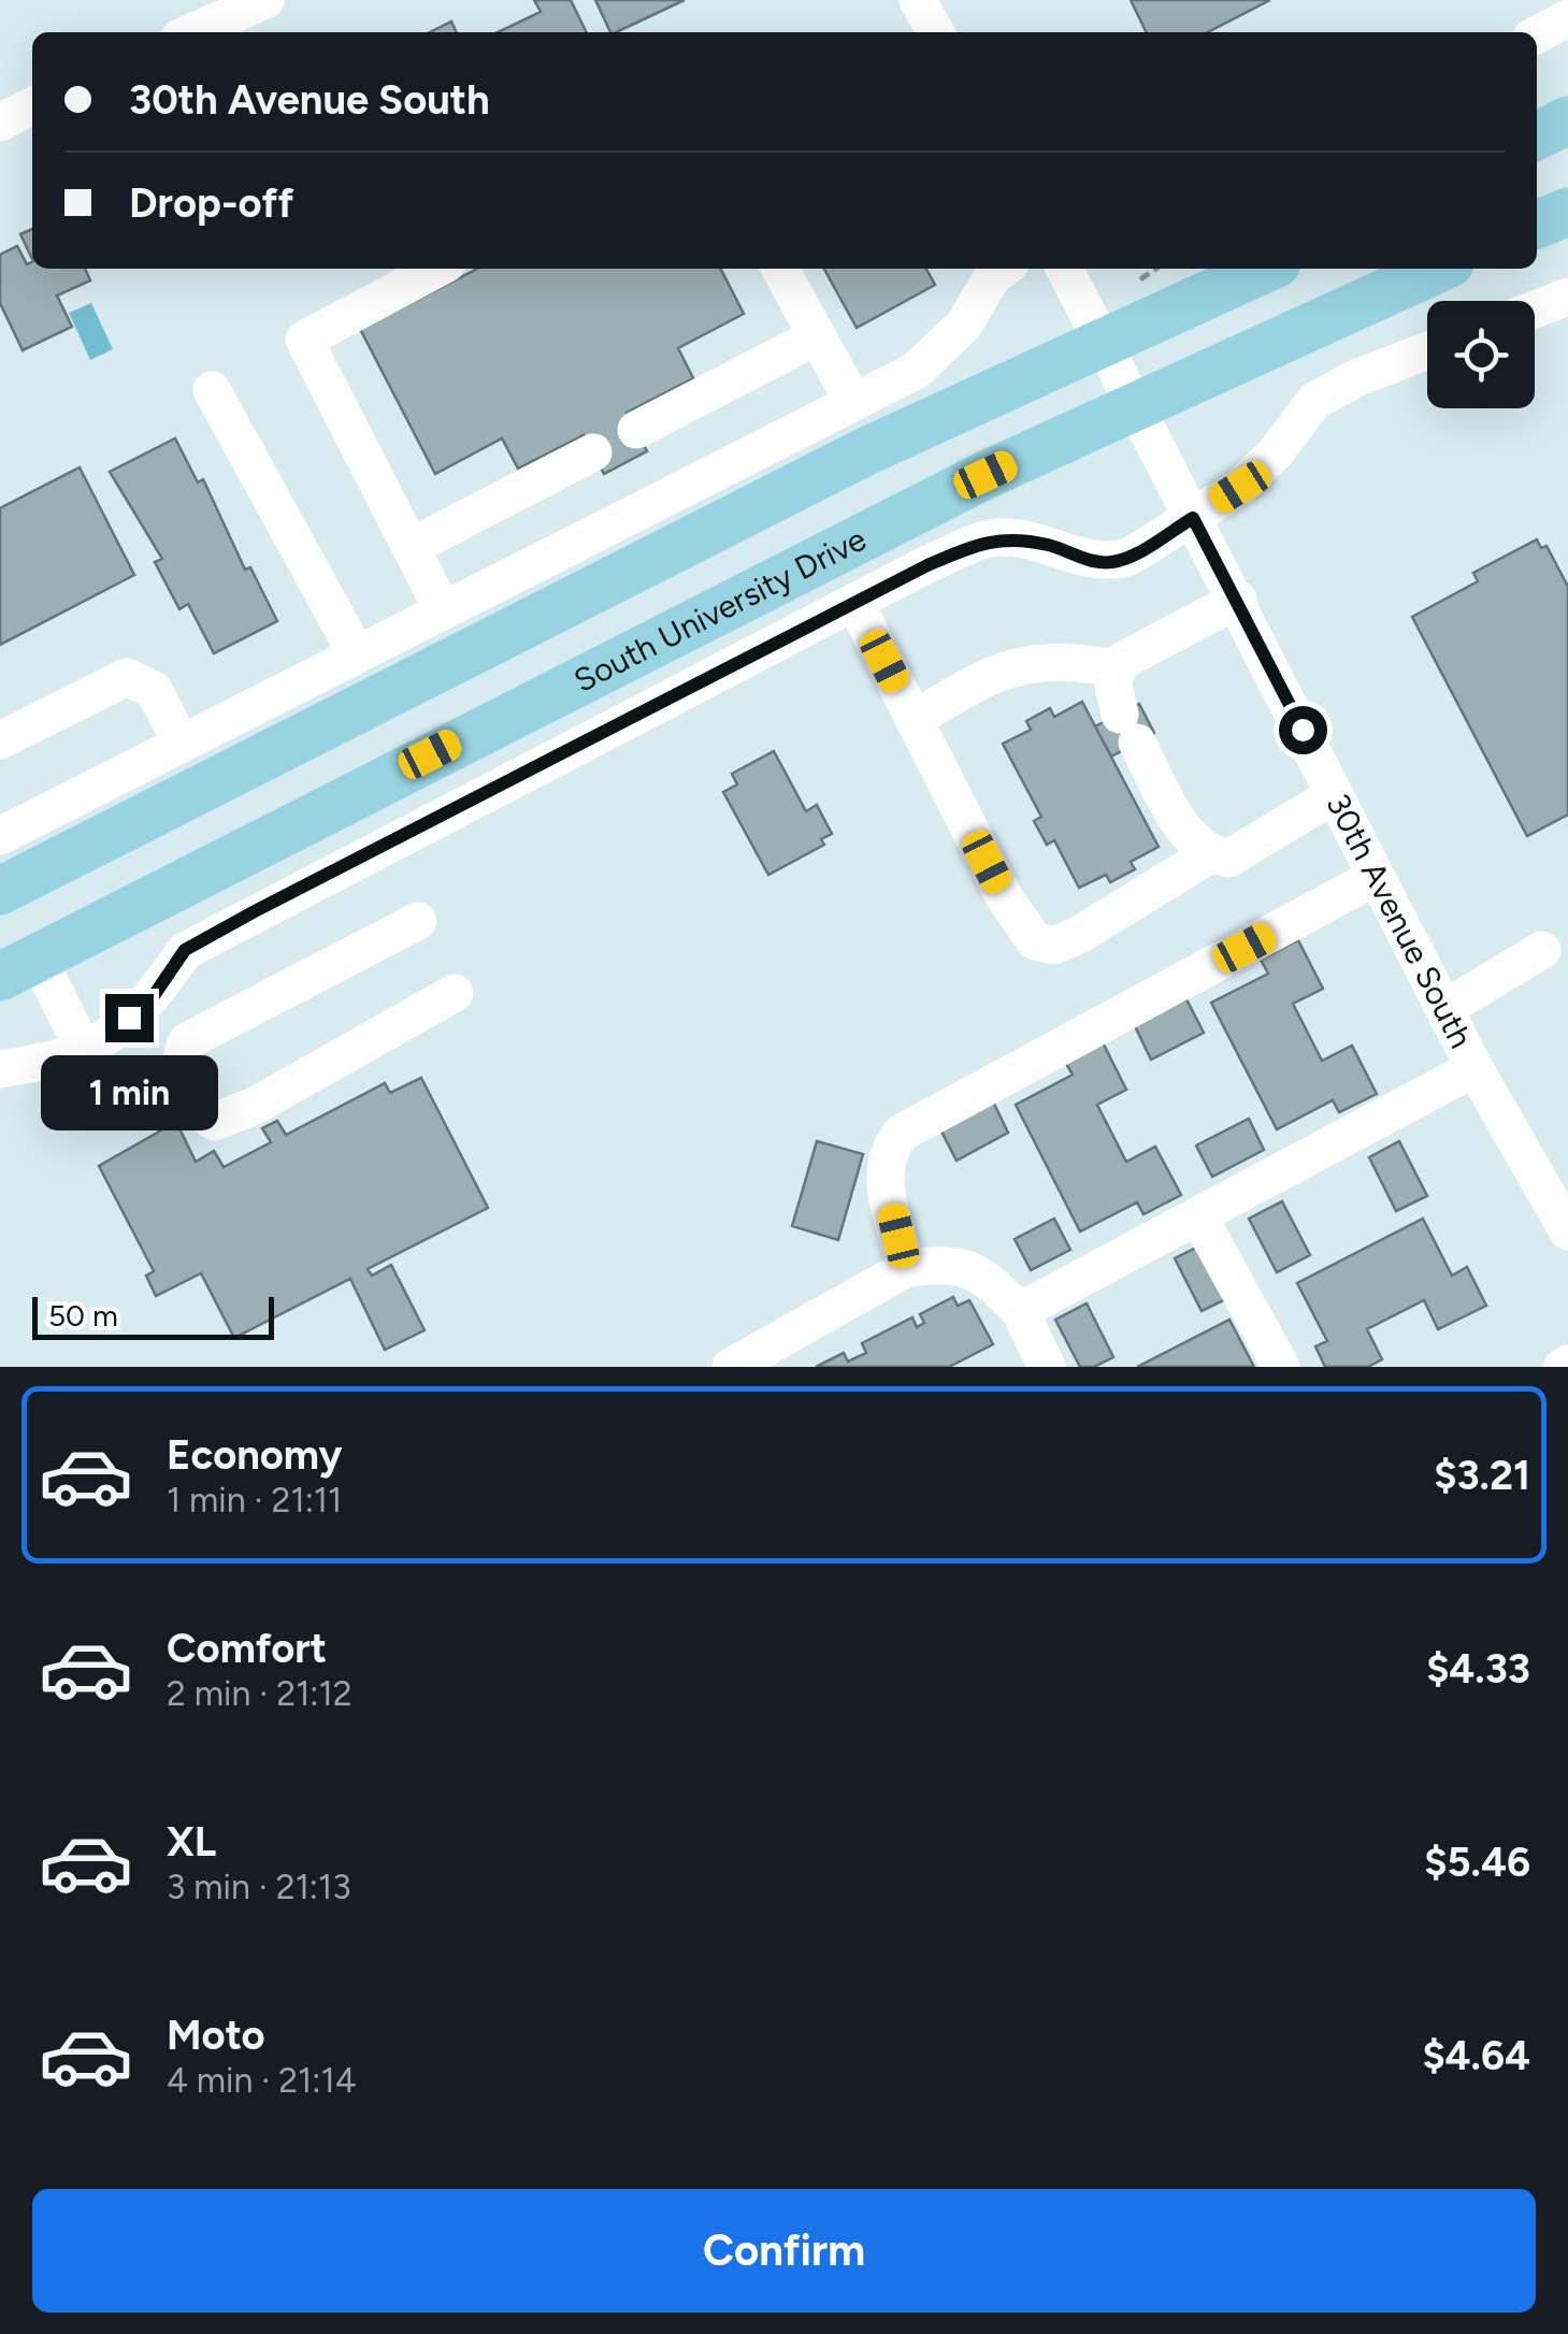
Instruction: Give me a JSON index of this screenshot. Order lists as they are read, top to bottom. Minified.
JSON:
{"streets":{"main road":["South University Drive"],"street":["30th Avenue South"]},"crossings":[["South University Drive","30th Avenue South"]],"scale_bar":"50 m","page":{"banner":["30th Avenue South","Drop-off"],"bubble":"1 min","scale":"50 m","list":[{"name":"Economy","note":"1 min · 21:11","value":"$3.21"},{"name":"Comfort","note":"2 min · 21:12","value":"$4.33"},{"name":"XL","note":"3 min · 21:13","value":"$5.46"},{"name":"Moto","note":"4 min · 21:14","value":"$4.64"}],"buttons":"Confirm"}}
